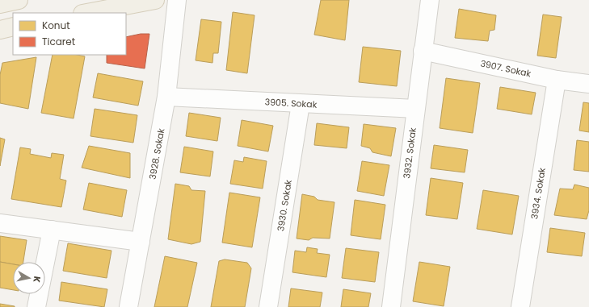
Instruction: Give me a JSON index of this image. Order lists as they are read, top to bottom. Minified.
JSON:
{"streets":{"street":["3907. Sokak","3905. Sokak","3932. Sokak","3928. Sokak","3934. Sokak","3930. Sokak"]},"crossings":[["3907. Sokak","3932. Sokak"],["3907. Sokak","3934. Sokak"],["3905. Sokak","3932. Sokak"],["3905. Sokak","3928. Sokak"],["3905. Sokak","3930. Sokak"]],"legend":["Konut","Ticaret"],"north":"right"}
